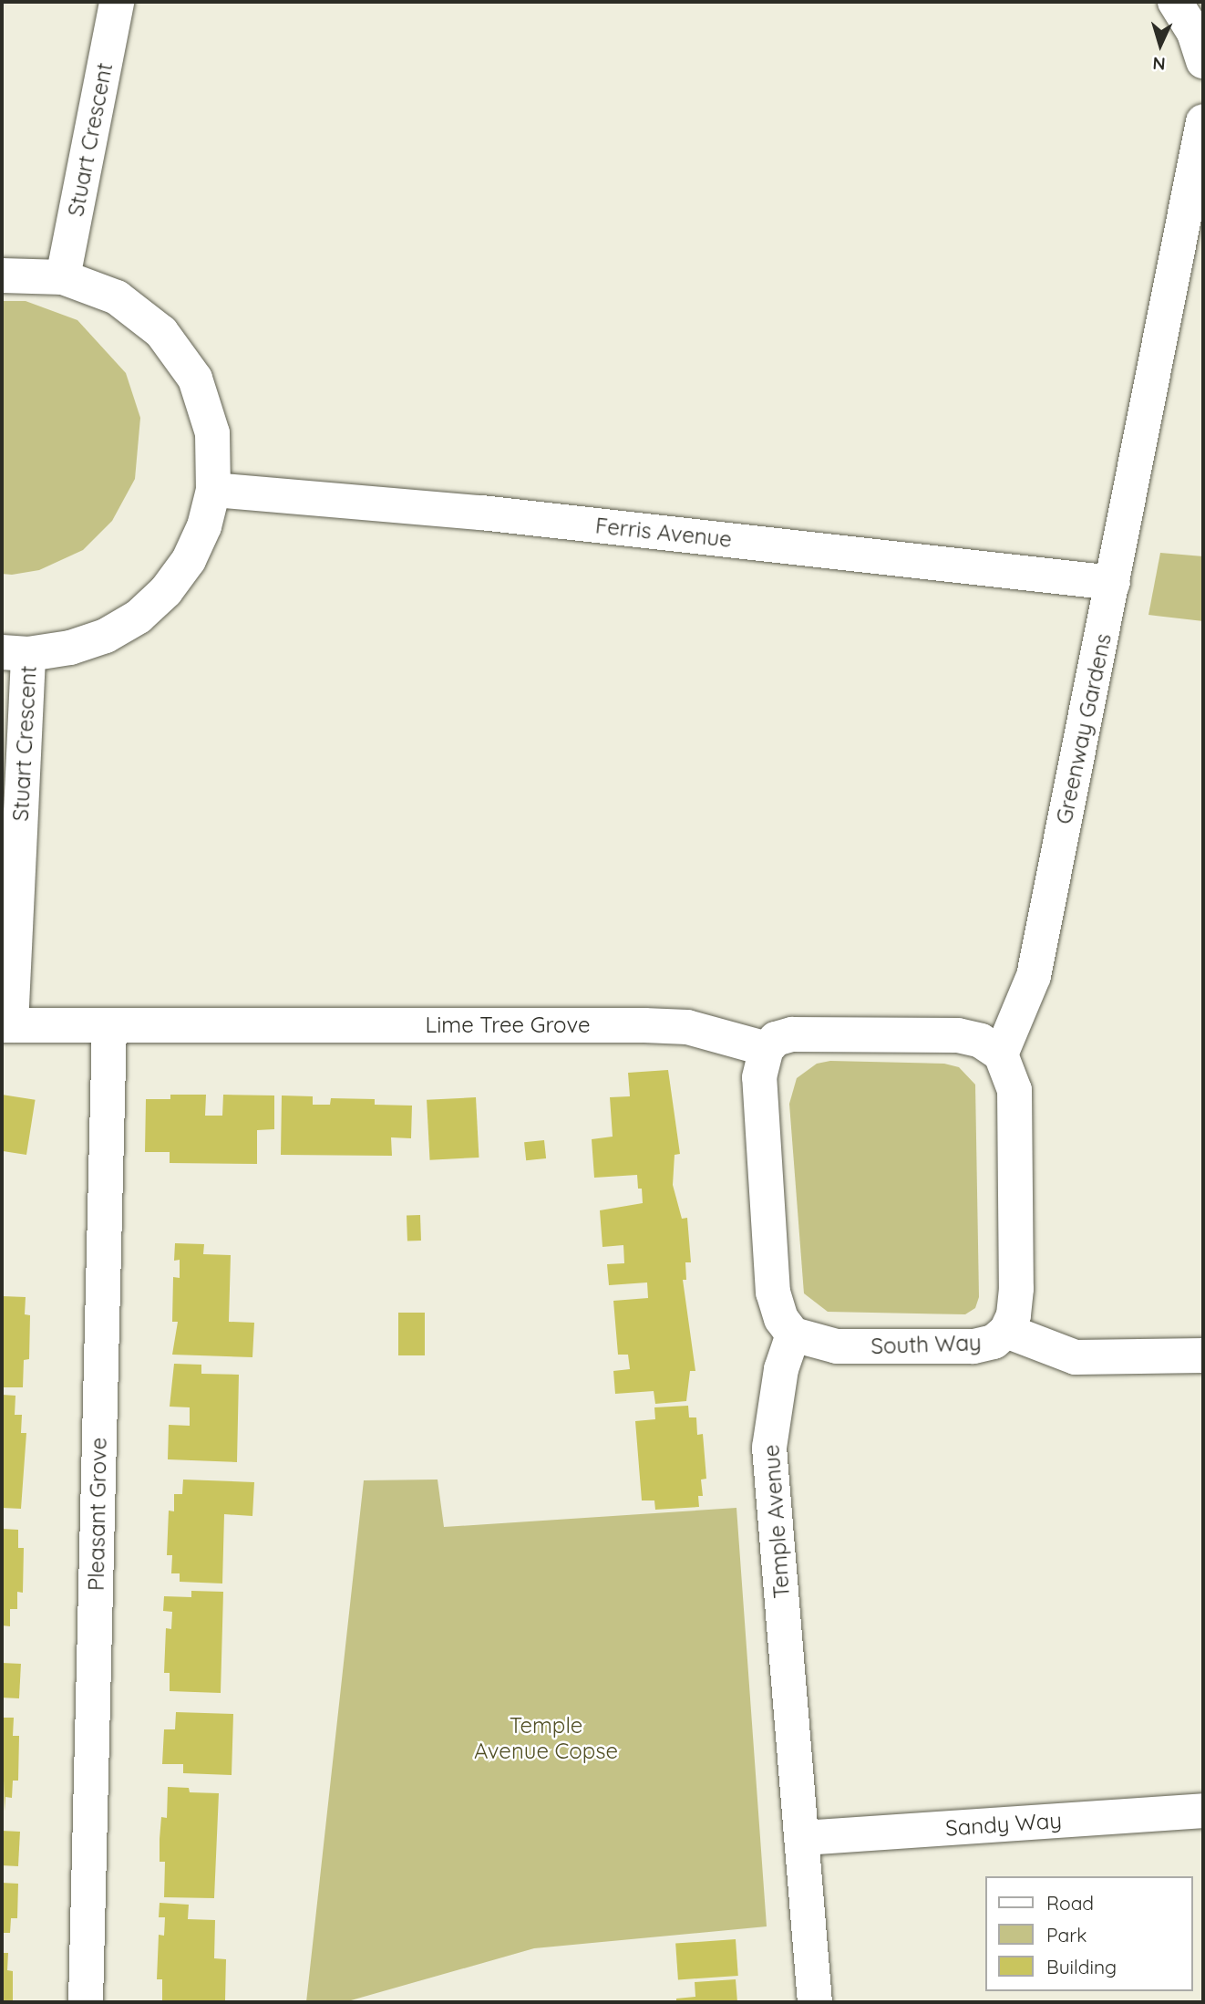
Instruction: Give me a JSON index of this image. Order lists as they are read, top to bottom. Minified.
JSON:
{"streets":{"street":["Stuart Crescent","Ferris Avenue","Greenway Gardens","Lime Tree Grove","South Way","Pleasant Grove","Temple Avenue","Sandy Way"]},"crossings":[["Stuart Crescent","Ferris Avenue"],["Stuart Crescent","Lime Tree Grove"],["Ferris Avenue","Greenway Gardens"],["Lime Tree Grove","Pleasant Grove"],["South Way","Temple Avenue"],["Temple Avenue","Sandy Way"]],"parks":["Temple Avenue Copse"],"legend":["Road","Park","Building"],"north":"bottom"}
